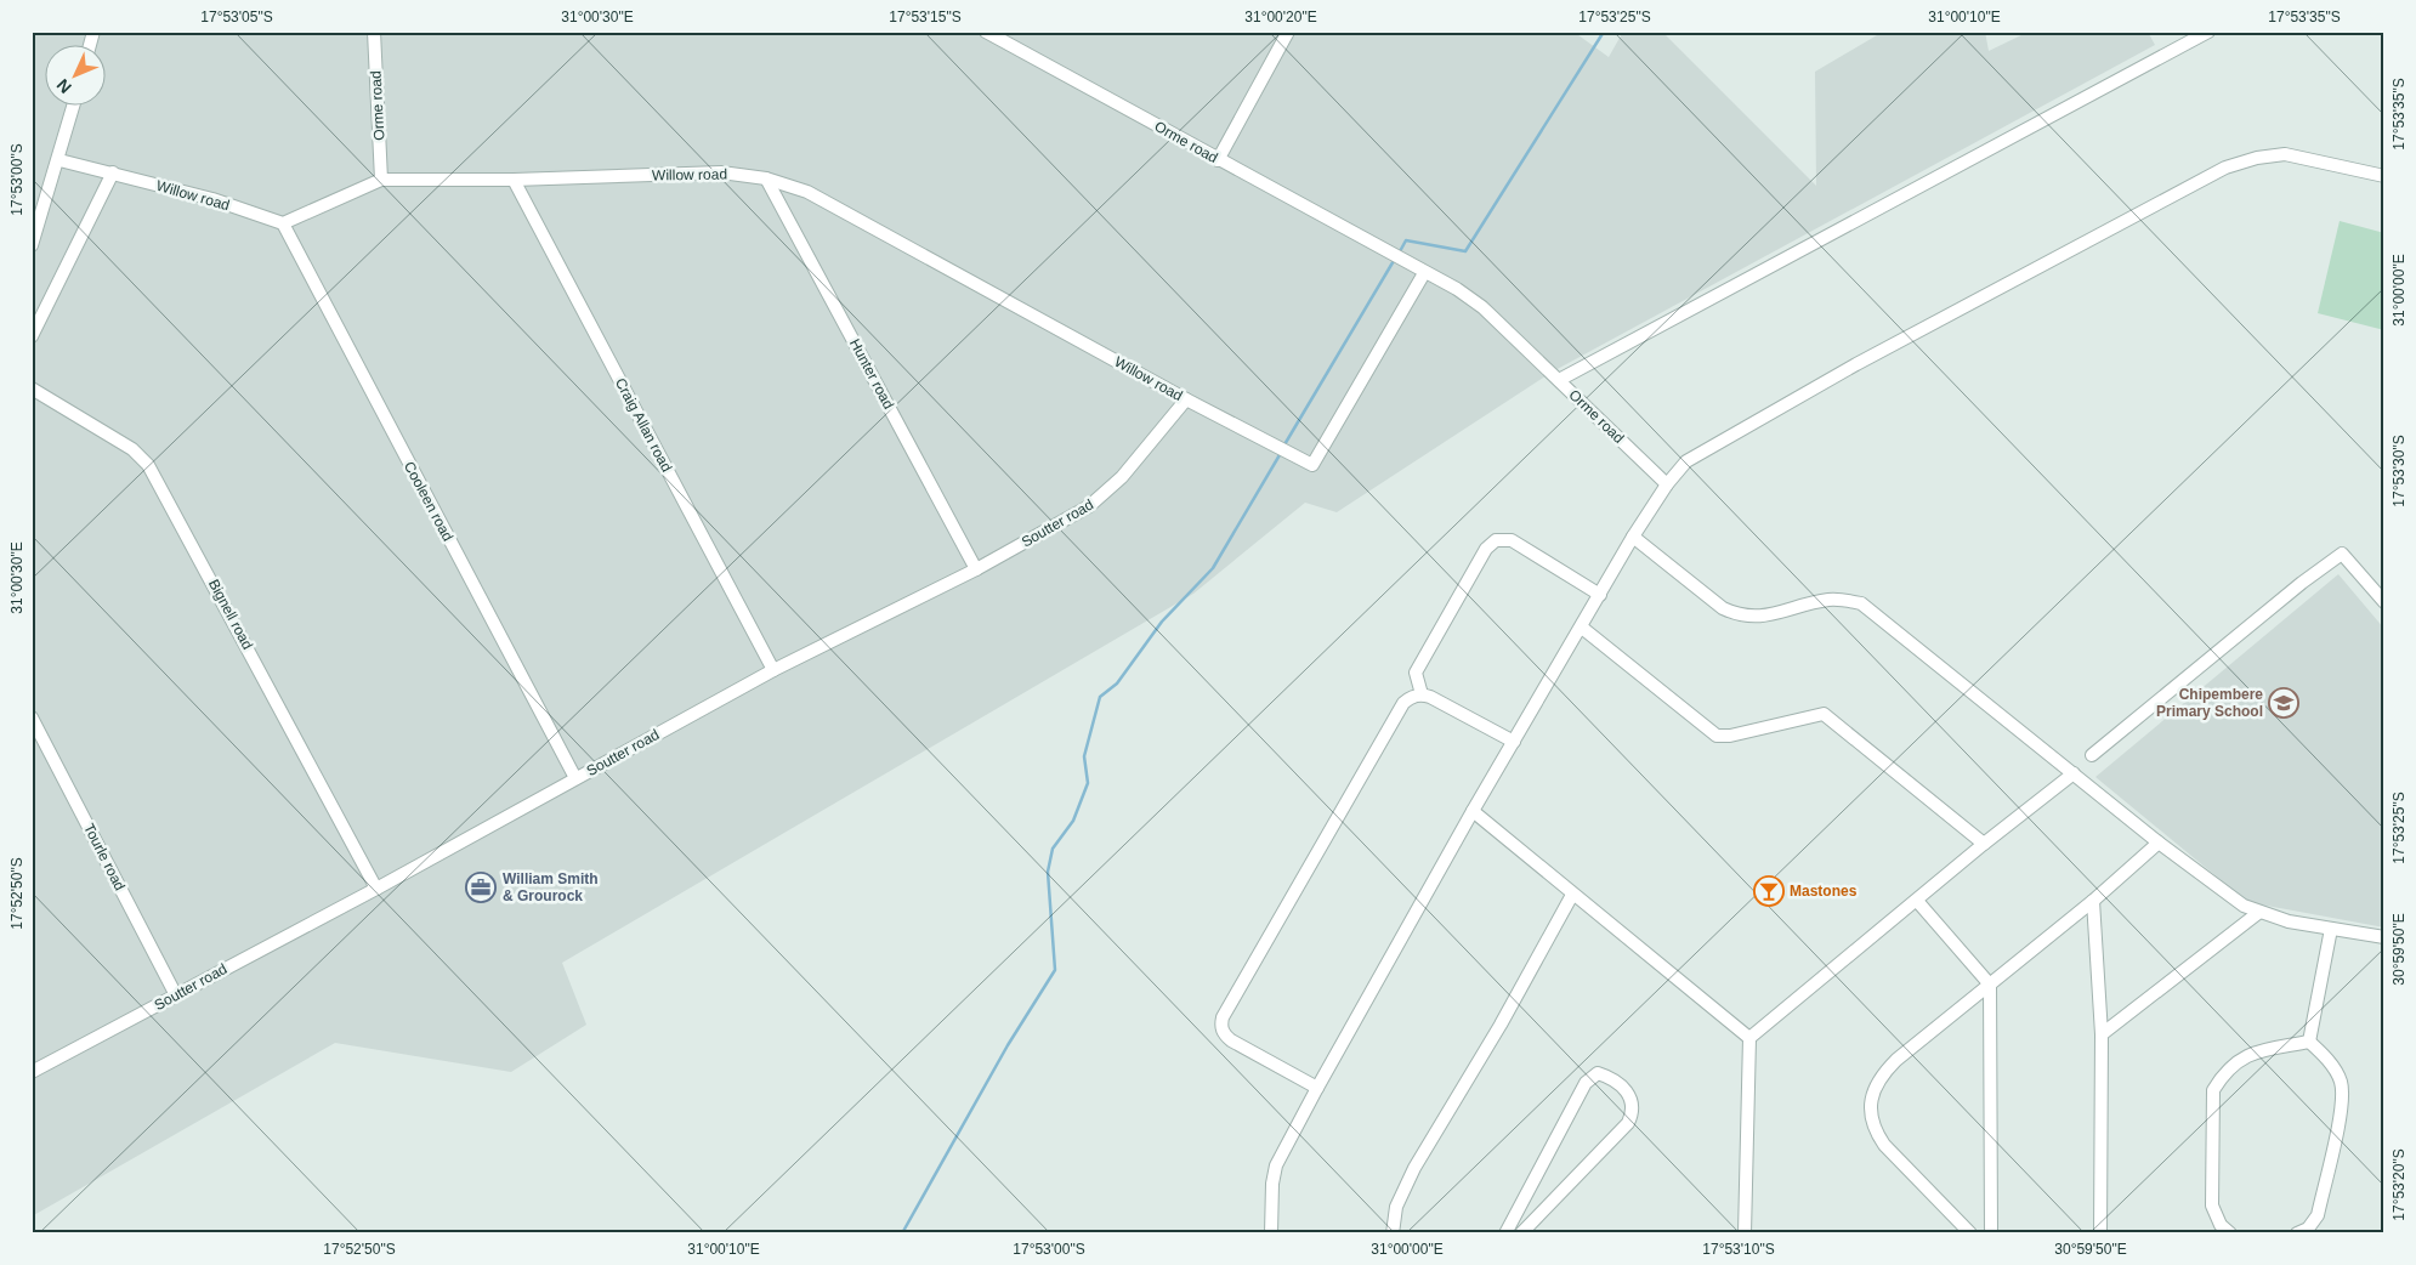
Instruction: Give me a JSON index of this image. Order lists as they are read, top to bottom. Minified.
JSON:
{"streets":{"street":["Orme road","Willow road","Hunter road","Craig Allan road","Cooleen road","Soutter road","Bignell road","Tourle road"]},"crossings":[["Orme road","Willow road"],["Willow road","Hunter road"],["Willow road","Craig Allan road"],["Willow road","Cooleen road"],["Willow road","Soutter road"],["Hunter road","Soutter road"],["Craig Allan road","Soutter road"],["Cooleen road","Soutter road"],["Soutter road","Bignell road"],["Soutter road","Tourle road"]],"places":{"school or university":["Chipembere Primary School"],"office":["William Smith & Grourock"],"bar":["Mastones"]},"north":"bottom left","coordinates":["17°53'05\"S","31°00'30\"E","17°53'15\"S","31°00'20\"E","17°53'25\"S","31°00'10\"E","17°53'35\"S","17°53'00\"S","31°00'00\"E","17°53'30\"S","17°52'50\"S","30°59'50\"E","17°53'20\"S","17°53'10\"S"]}
